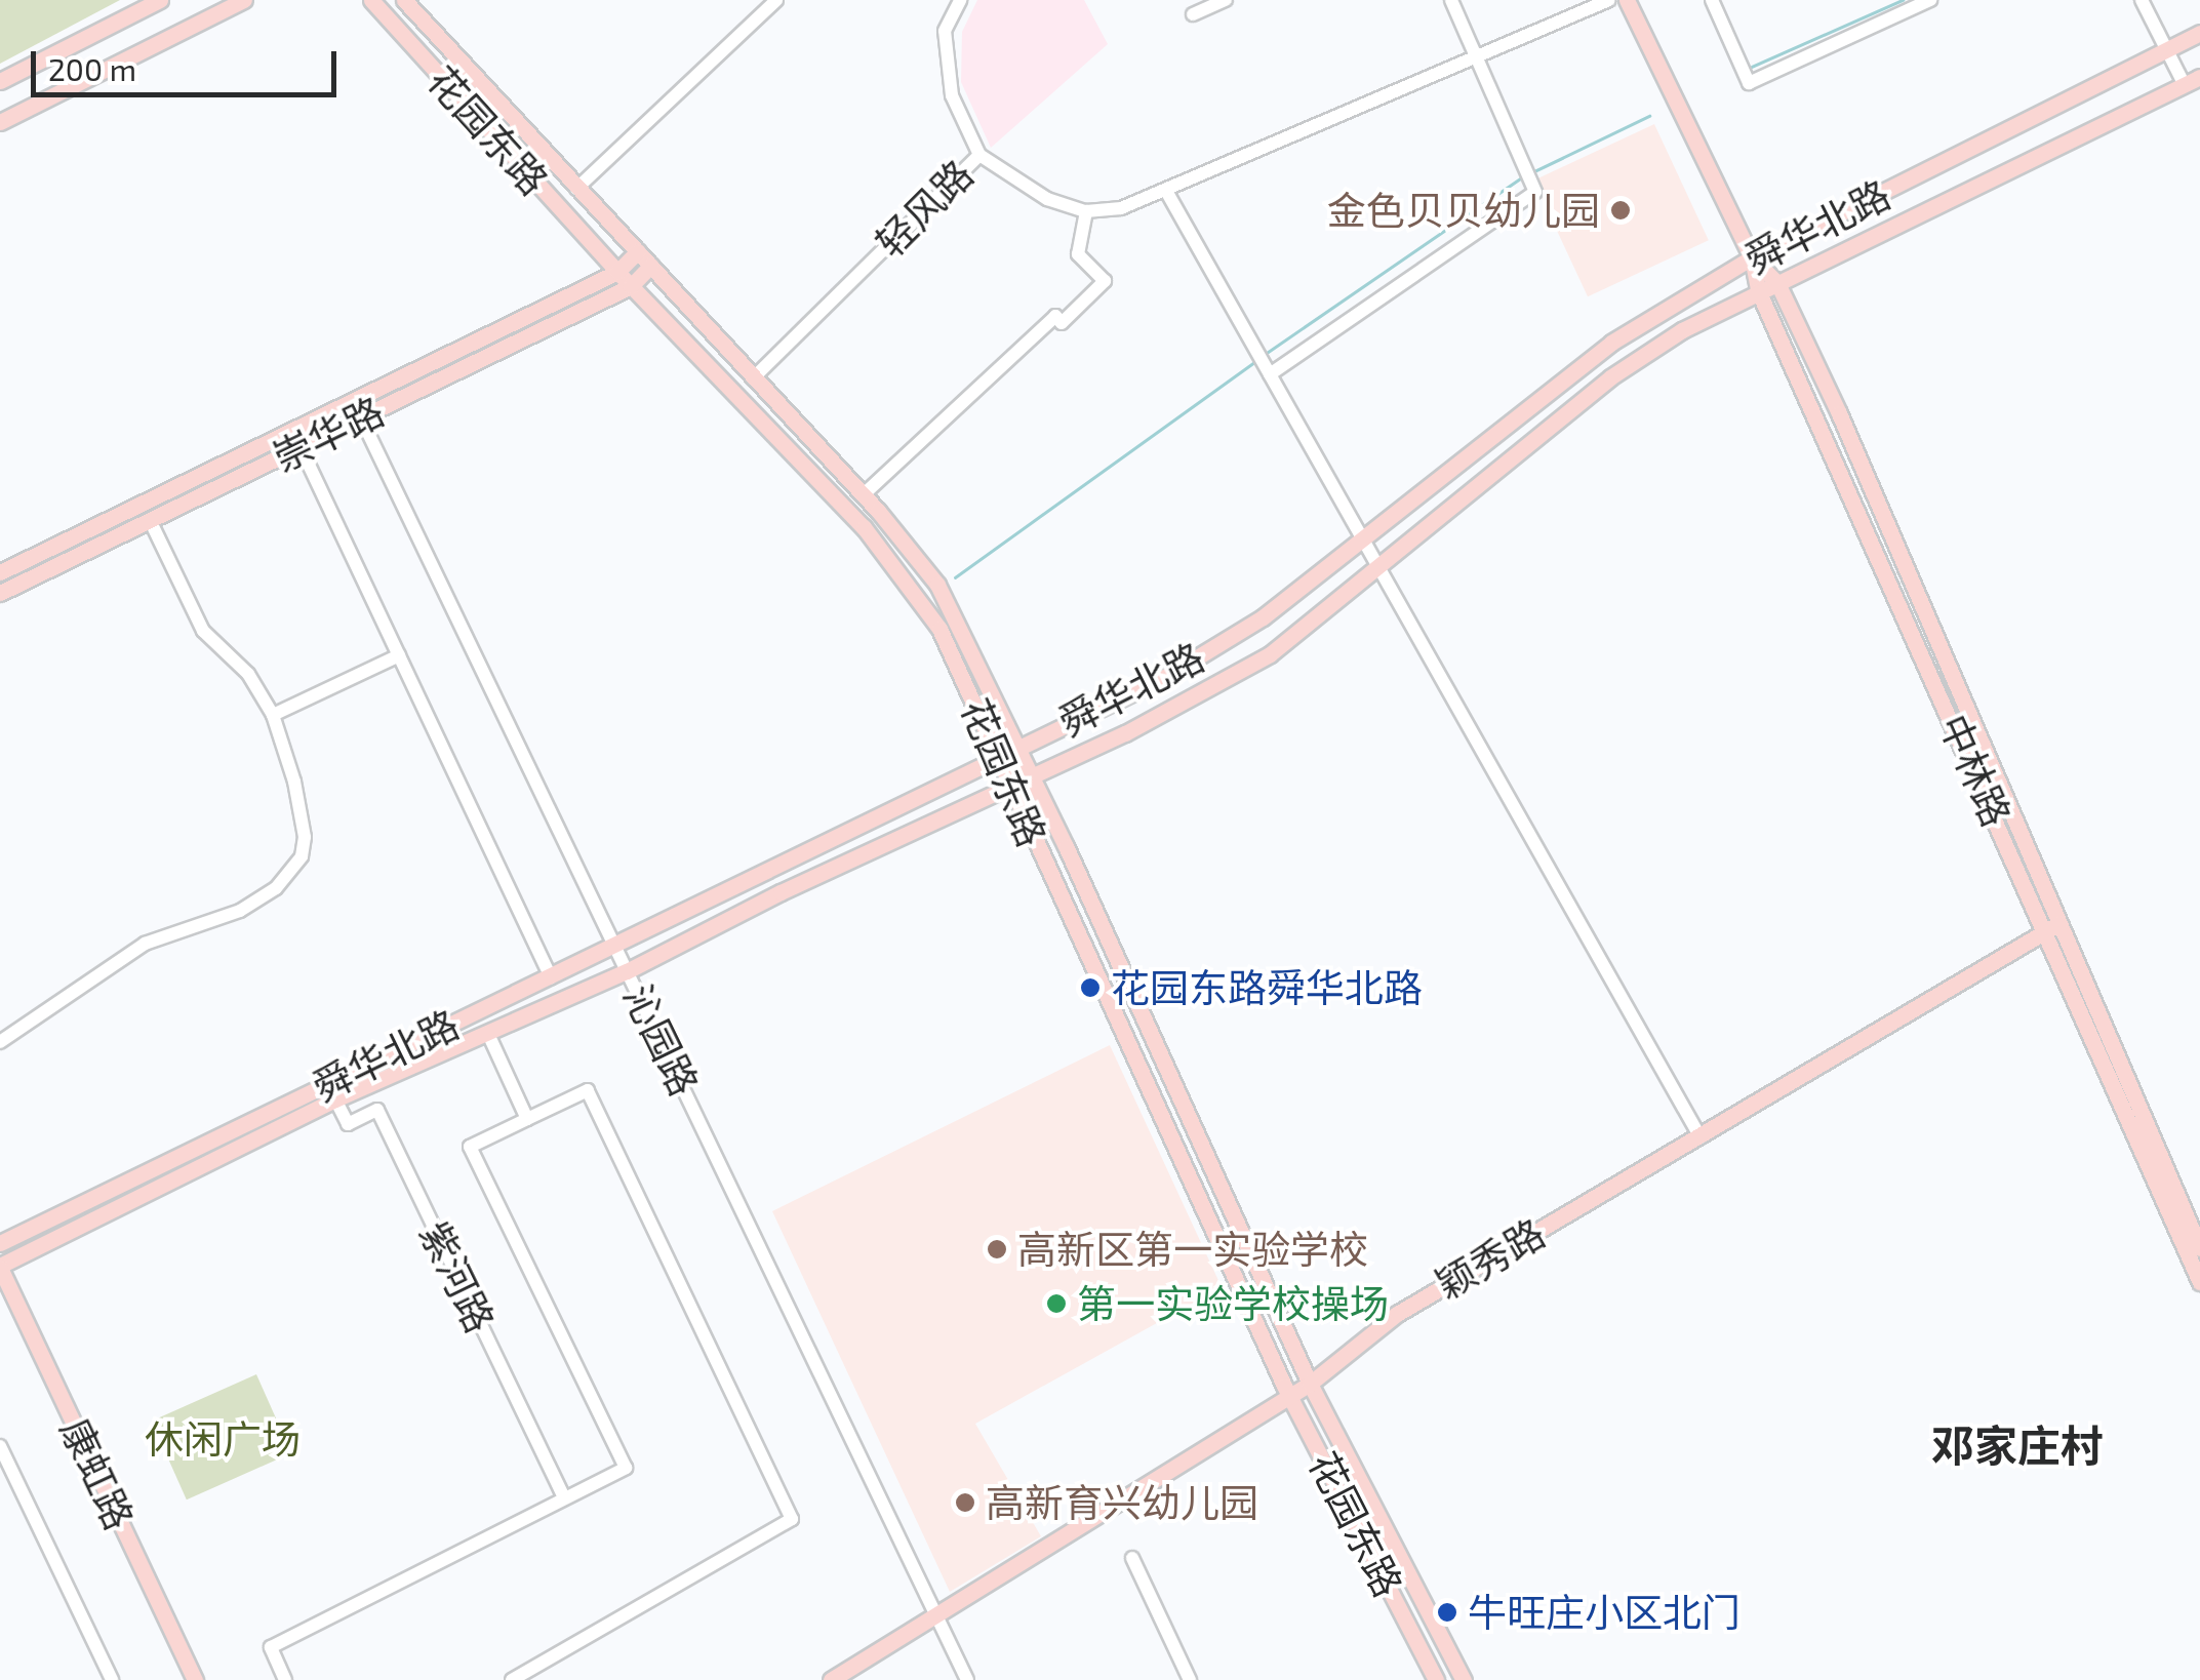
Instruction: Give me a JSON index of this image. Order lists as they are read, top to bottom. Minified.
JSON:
{"streets":{"main road":["花园东路","舜华北路","崇华路","中林路","颖秀路","康虹路"],"street":["轻风路","沁园路","紫河路"]},"crossings":[["花园东路","轻风路"],["花园东路","舜华北路"],["花园东路","崇华路"],["花园东路","颖秀路"],["舜华北路","中林路"],["舜华北路","沁园路"],["舜华北路","紫河路"],["舜华北路","康虹路"],["崇华路","沁园路"],["中林路","颖秀路"],["沁园路","颖秀路"]],"districts":["邓家庄村"],"parks":["休闲广场"],"places":["金色贝贝幼儿园","花园东路舜华北路","高新区第一实验学校","第一实验学校操场","高新育兴幼儿园","牛旺庄小区北门"],"scale_bar":"200 m"}
